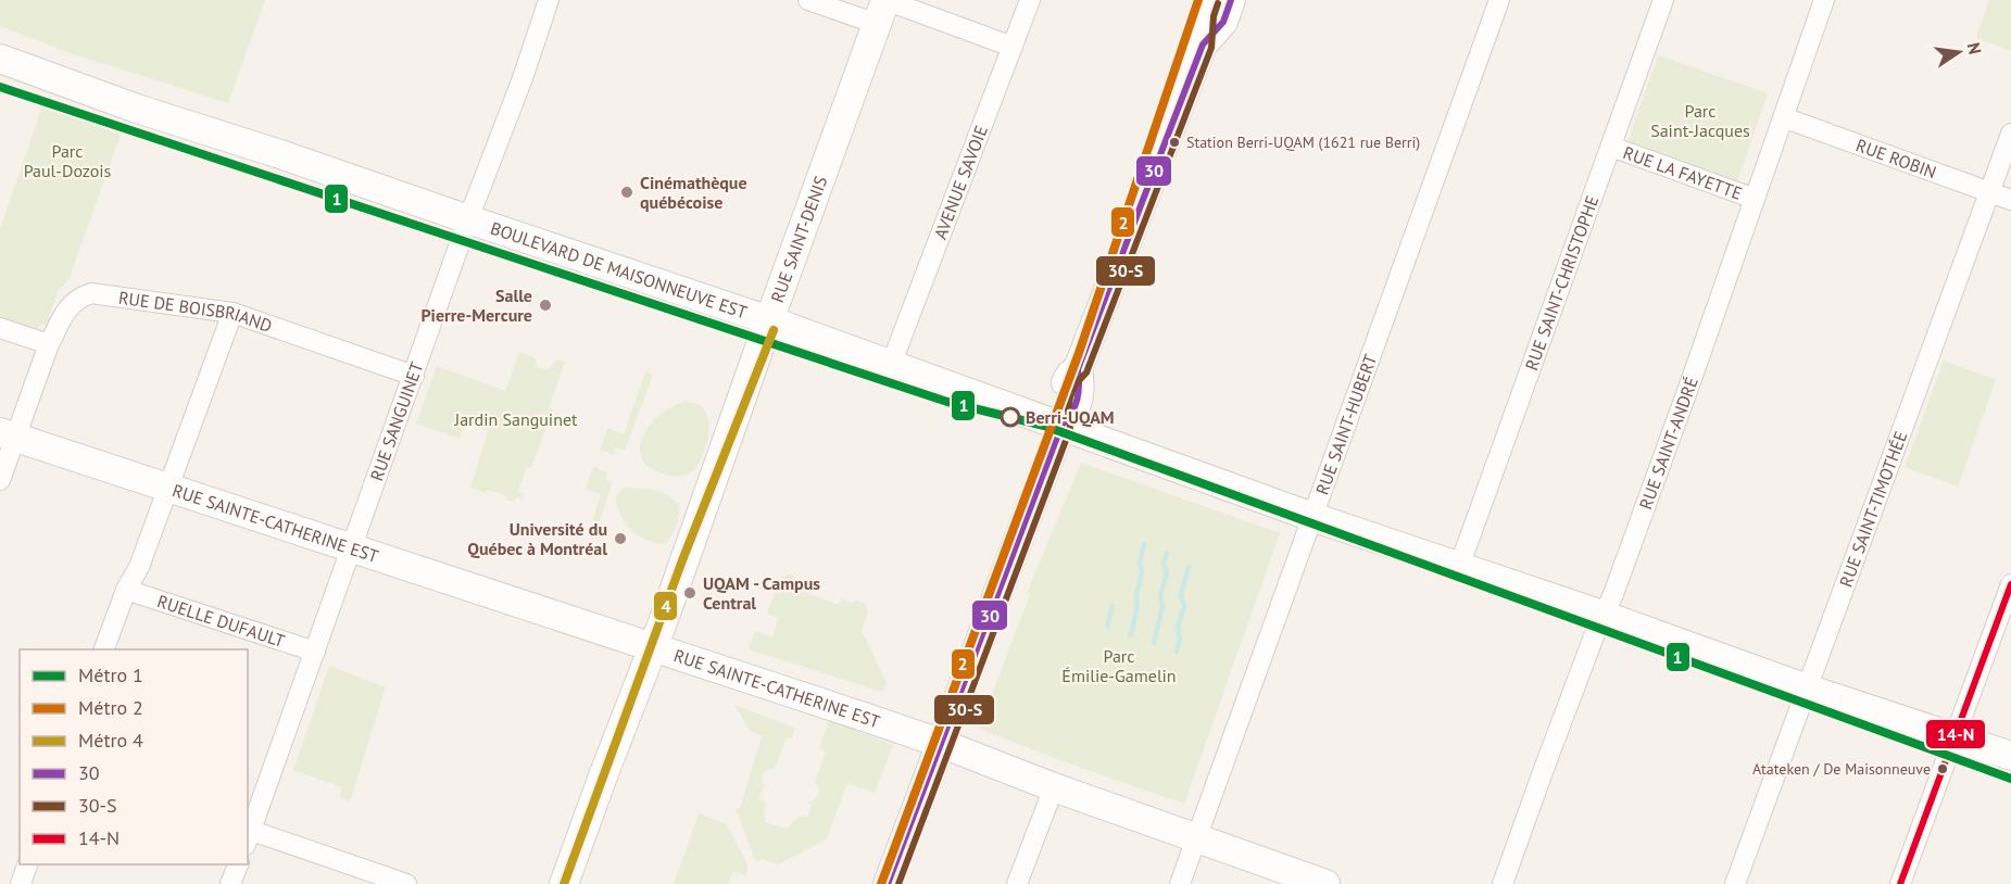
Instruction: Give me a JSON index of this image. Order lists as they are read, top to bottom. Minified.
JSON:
{"streets":{"street":["RUE ROBIN","RUE LA FAYETTE","AVENUE SAVOIE","RUE SAINT-DENIS","BOULEVARD DE MAISONNEUVE EST","RUE SAINT-CHRISTOPHE","RUE DE BOISBRIAND","RUE SANGUINET","RUE SAINT-HUBERT","RUE SAINT-ANDRÉ","RUE SAINT-TIMOTHÉE","RUE SAINTE-CATHERINE EST","RUELLE DUFAULT"]},"crossings":[["RUE ROBIN","RUE SAINT-ANDRÉ"],["RUE ROBIN","RUE SAINT-TIMOTHÉE"],["RUE LA FAYETTE","RUE SAINT-CHRISTOPHE"],["RUE LA FAYETTE","RUE SAINT-ANDRÉ"],["AVENUE SAVOIE","BOULEVARD DE MAISONNEUVE EST"],["RUE SAINT-DENIS","BOULEVARD DE MAISONNEUVE EST"],["RUE SAINT-DENIS","RUE SAINTE-CATHERINE EST"],["BOULEVARD DE MAISONNEUVE EST","RUE SAINT-CHRISTOPHE"],["BOULEVARD DE MAISONNEUVE EST","RUE SANGUINET"],["BOULEVARD DE MAISONNEUVE EST","RUE SAINT-HUBERT"],["BOULEVARD DE MAISONNEUVE EST","RUE SAINT-ANDRÉ"],["BOULEVARD DE MAISONNEUVE EST","RUE SAINT-TIMOTHÉE"],["RUE DE BOISBRIAND","RUE SANGUINET"],["RUE DE BOISBRIAND","RUE SAINTE-CATHERINE EST"],["RUE SANGUINET","RUE SAINTE-CATHERINE EST"],["RUE SANGUINET","RUELLE DUFAULT"],["RUE SAINT-HUBERT","RUE SAINTE-CATHERINE EST"]],"parks":["Parc Saint-Jacques","Parc Paul-Dozois","Jardin Sanguinet","Parc Émilie-Gamelin"],"places":["Station Berri-UQAM (1621 rue Berri)","Cinémathèque québécoise","Salle Pierre-Mercure","Berri-UQAM","Université du Québec à Montréal","UQAM - Campus Central","Atateken / De Maisonneuve"],"lines":["metro line 2","transit line 30","transit line 30-S","metro line 1","metro line 4","transit line 14-N"],"legend":["Métro 1","Métro 2","Métro 4","30","30-S","14-N"],"north":"right"}
